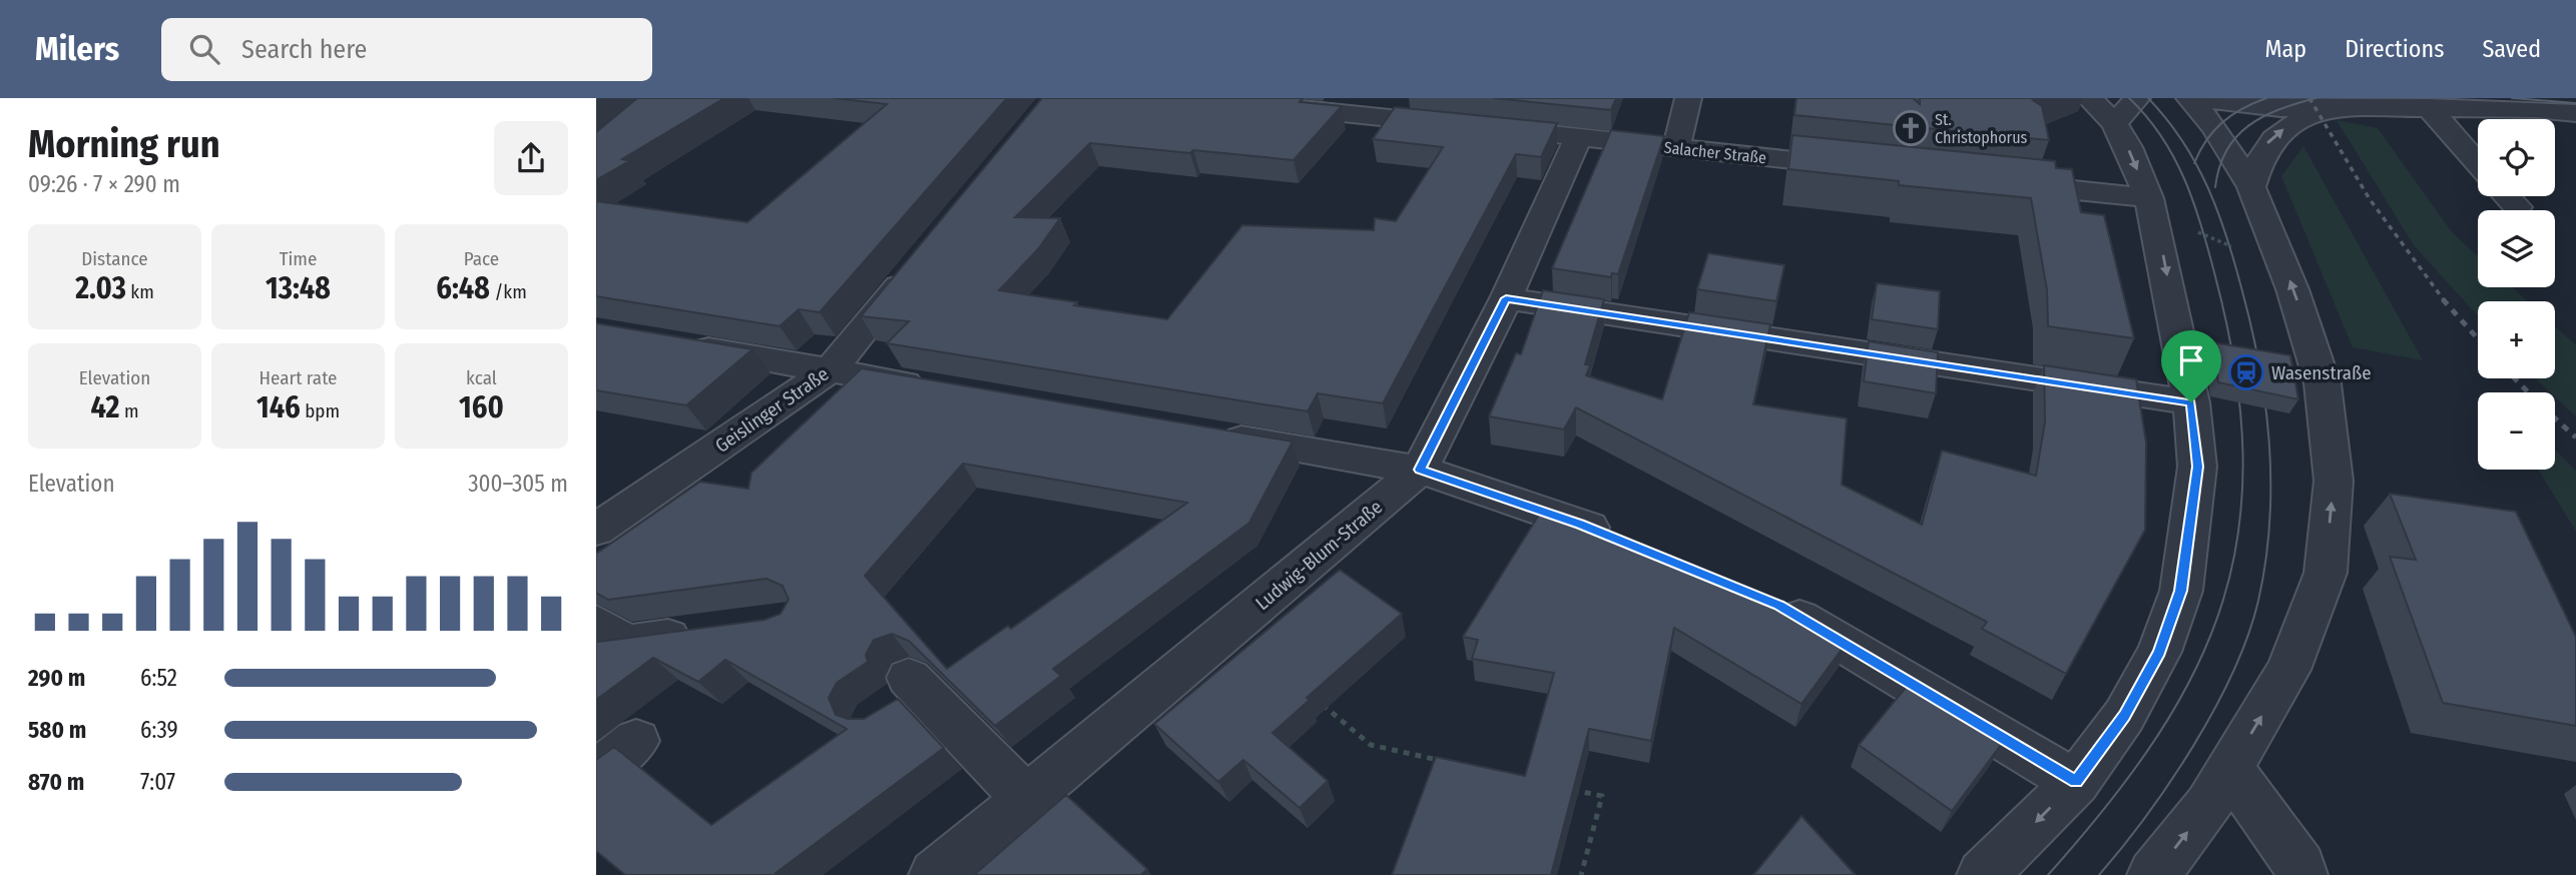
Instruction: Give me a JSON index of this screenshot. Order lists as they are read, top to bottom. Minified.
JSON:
{"streets":{"street":["Salacher Straße","Geislinger Straße","Ludwig-Blum-Straße"]},"crossings":[["Salacher Straße","Ludwig-Blum-Straße"]],"places":{"church":["St. Christophorus"],"station":["Wasenstraße"]},"page":{"header":"Milers","search":"Search here","nav":["Map","Directions","Saved"],"heading":["Morning run","09:26 · 7 × 290 m"],"map_buttons":["+","−"],"stats":[["Distance","2.03 km"],["Time","13:48"],["Pace","6:48 /km"],["Elevation","42 m"],["Heart rate","146 bpm"],["kcal","160"]],"chart":["Elevation","300–305 m"],"list":[{"name":"290 m","note":"6:52"},{"name":"580 m","note":"6:39"},{"name":"870 m","note":"7:07"}]}}
